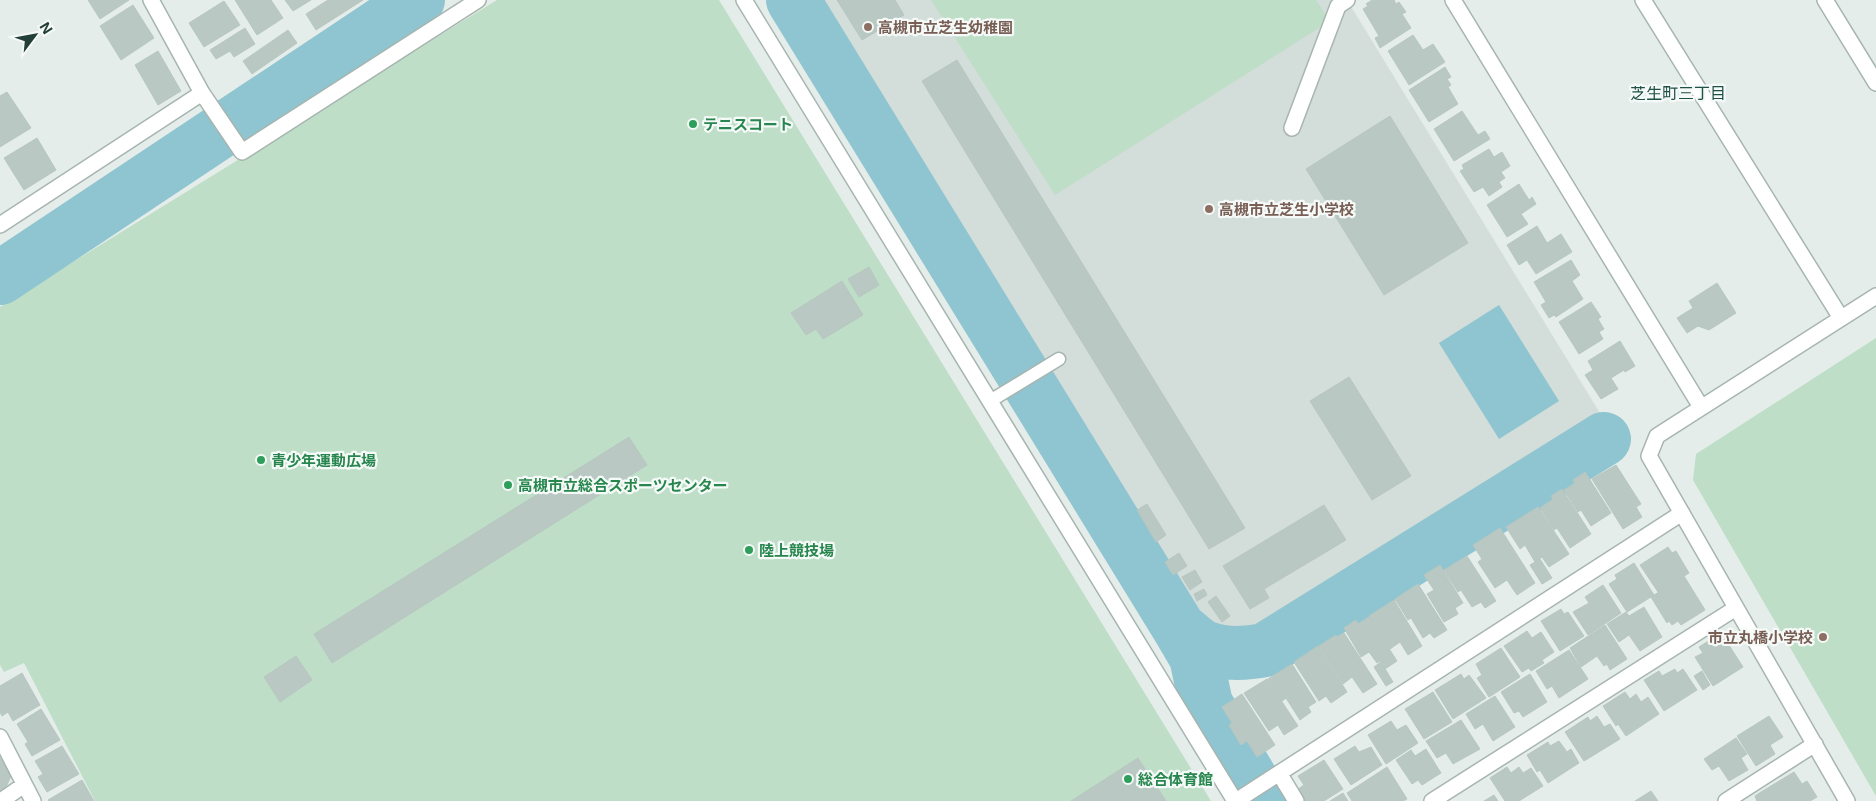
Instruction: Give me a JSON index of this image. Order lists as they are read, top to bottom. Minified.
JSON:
{"districts":["芝生町三丁目"],"places":["高槻市立芝生幼稚園","テニスコート","高槻市立芝生小学校","青少年運動広場","高槻市立総合スポーツセンター","陸上競技場","市立丸橋小学校","総合体育館"],"north":"top right"}
